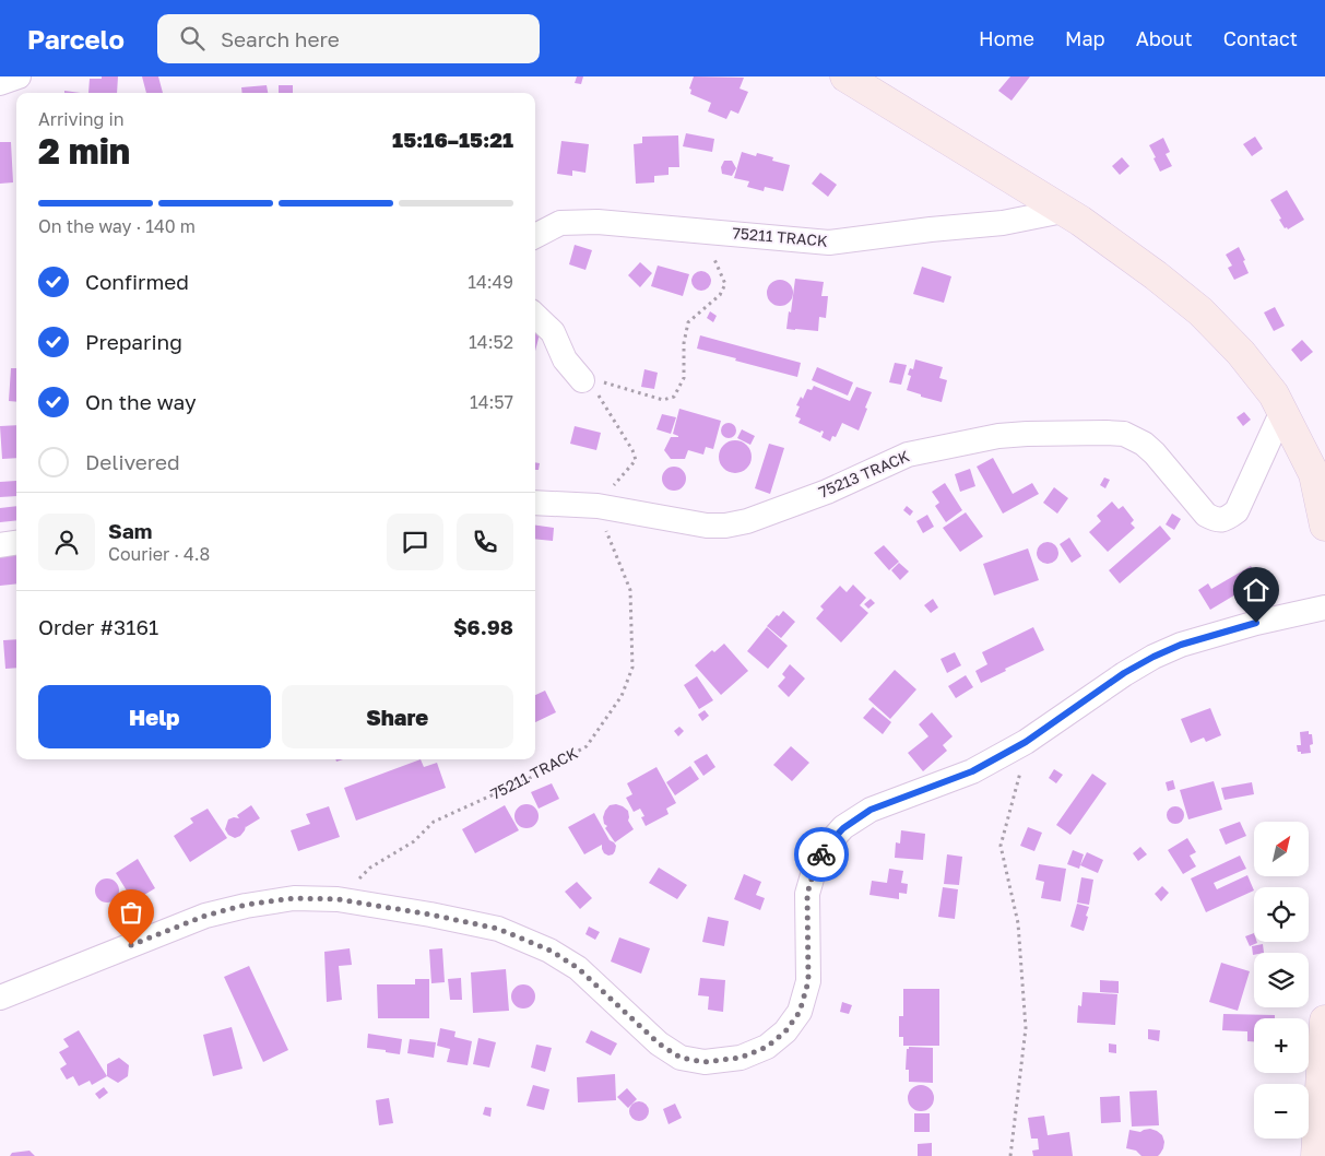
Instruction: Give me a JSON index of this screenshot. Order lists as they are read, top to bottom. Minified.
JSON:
{"streets":{"street":["75211 TRACK","75213 TRACK"]},"crossings":[["75211 TRACK","75213 TRACK"]],"north":"top right","page":{"header":"Parcelo","search":"Search here","nav":["Home","Map","About","Contact"],"heading":["2 min","Arriving in","15:16–15:21"],"panel":["Sam","Courier · 4.8","Order #3161","$6.98"],"bar":"On the way · 140 m","list":[["Confirmed","14:49"],["Preparing","14:52"],["On the way","14:57"],"Delivered"],"buttons":["Help","Share"],"map_buttons":["+","−"]}}
